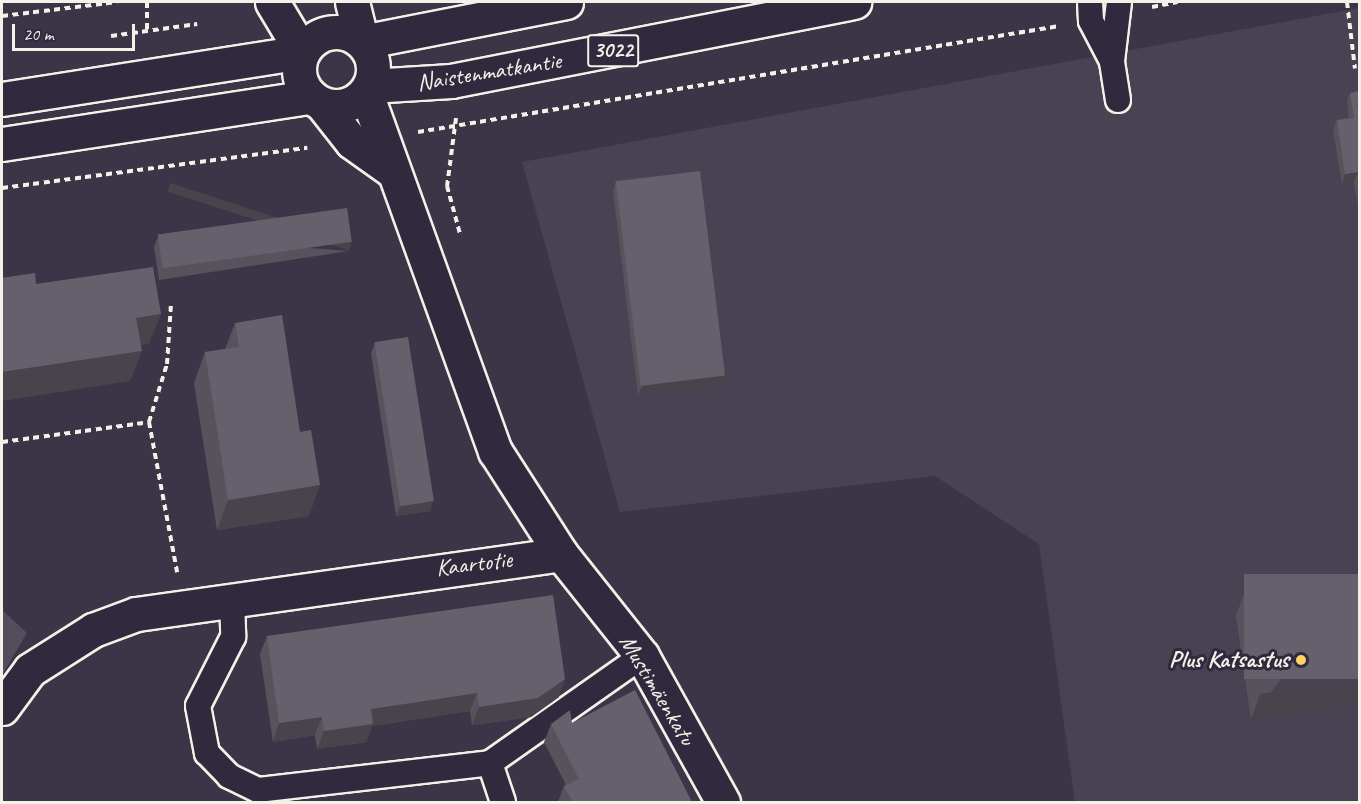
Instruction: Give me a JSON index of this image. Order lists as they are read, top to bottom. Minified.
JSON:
{"streets":{"street":["3022","Naistenmatkantie","Kaartotie","Mustimäenkatu"]},"crossings":[["3022","Naistenmatkantie"],["Kaartotie","Mustimäenkatu"]],"places":["Plus Katsastus"],"scale_bar":"20 m"}
